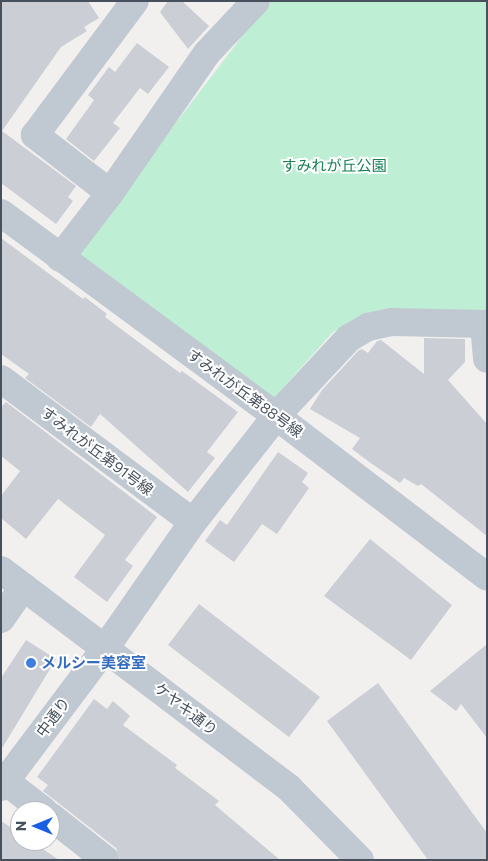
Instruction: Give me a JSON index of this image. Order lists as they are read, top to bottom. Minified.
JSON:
{"streets":{"street":["すみれが丘第88号線","すみれが丘第91号線","ケヤキ通り","中通り"]},"crossings":[["すみれが丘第88号線","中通り"],["すみれが丘第91号線","中通り"],["ケヤキ通り","中通り"]],"parks":["すみれが丘公園"],"places":["メルシー美容室"],"north":"left"}
